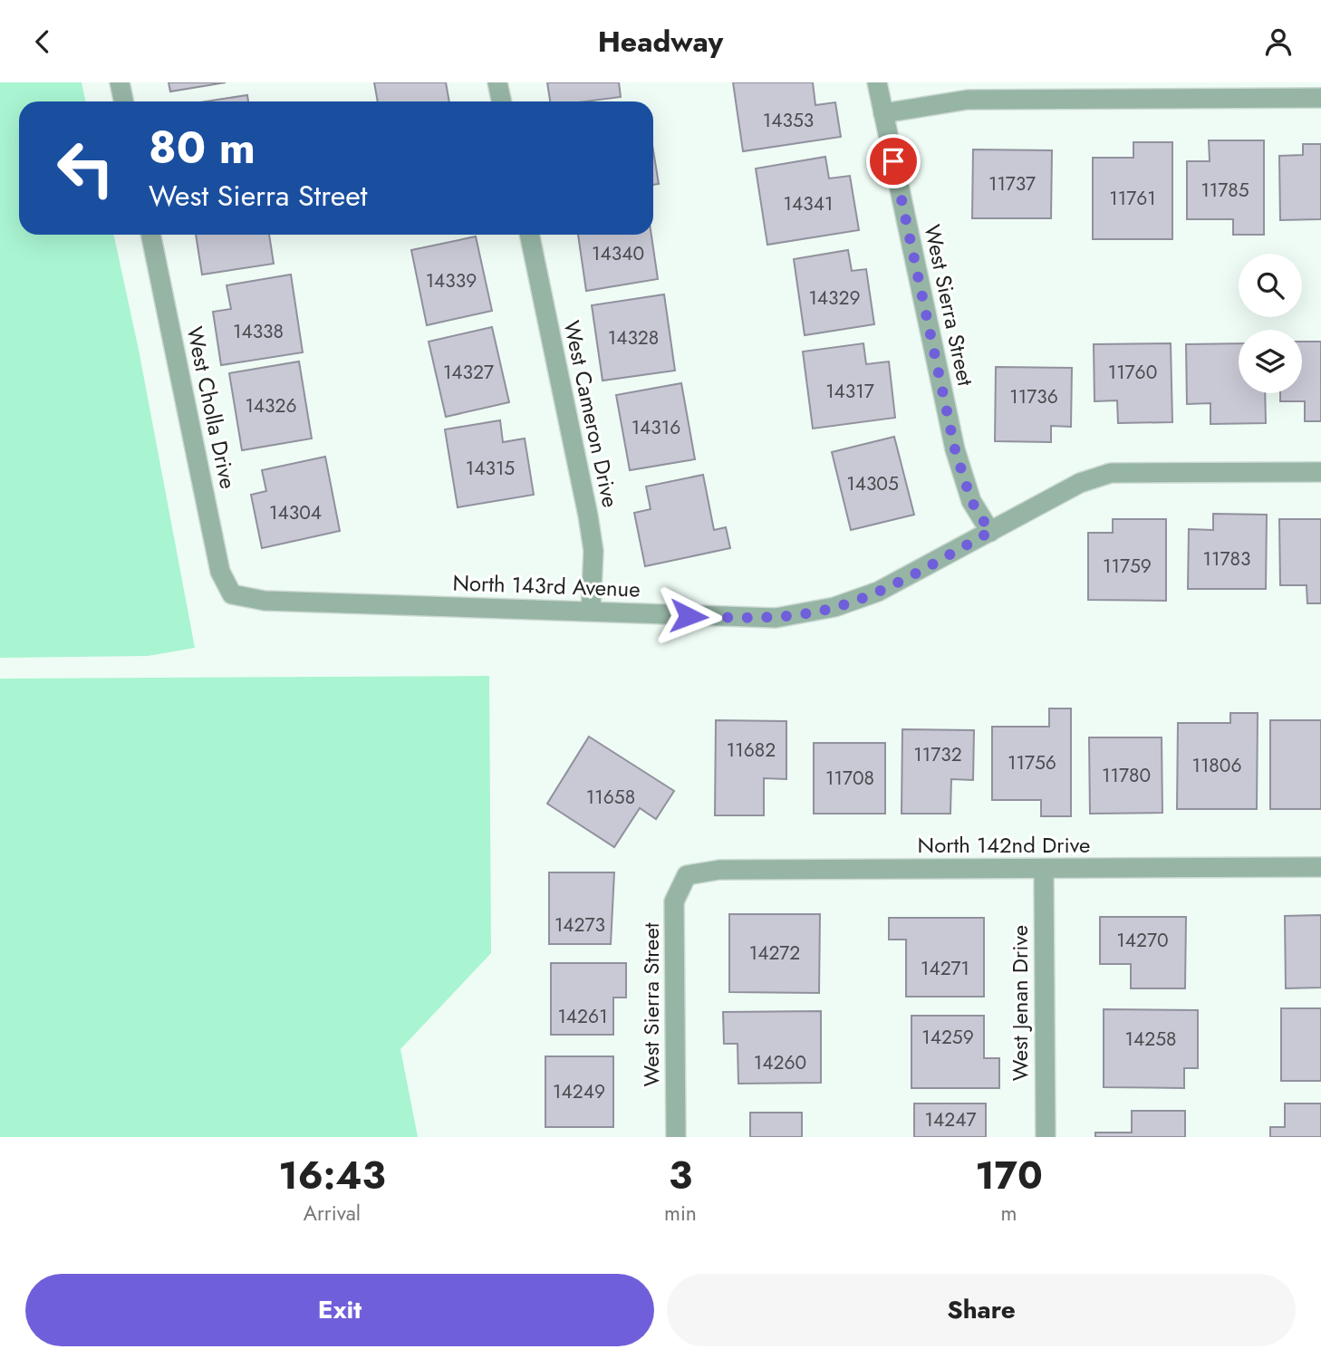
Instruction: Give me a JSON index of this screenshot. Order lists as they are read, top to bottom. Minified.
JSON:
{"streets":{"street":["West Sierra Street","West Cholla Drive","West Cameron Drive","North 143rd Avenue","North 142nd Drive","West Jenan Drive"]},"crossings":[["West Sierra Street","North 143rd Avenue"],["West Sierra Street","North 142nd Drive"],["West Cholla Drive","North 143rd Avenue"],["West Cameron Drive","North 143rd Avenue"],["North 142nd Drive","West Jenan Drive"]],"house_numbers":["14353","11737","11785","11761","14341","14340","14339","14329","14338","14328","14327","11760","14317","11736","14326","14316","14315","14305","14304","11783","11759","11682","11732","11756","11806","11780","11708","11658","14273","14270","14272","14271","14261","14259","14258","14260","14249","14247"],"page":{"header":"Headway","turn":["80 m","West Sierra Street"],"eta":["16:43","Arrival","3","min","170","m"],"buttons":["Exit","Share"]}}
